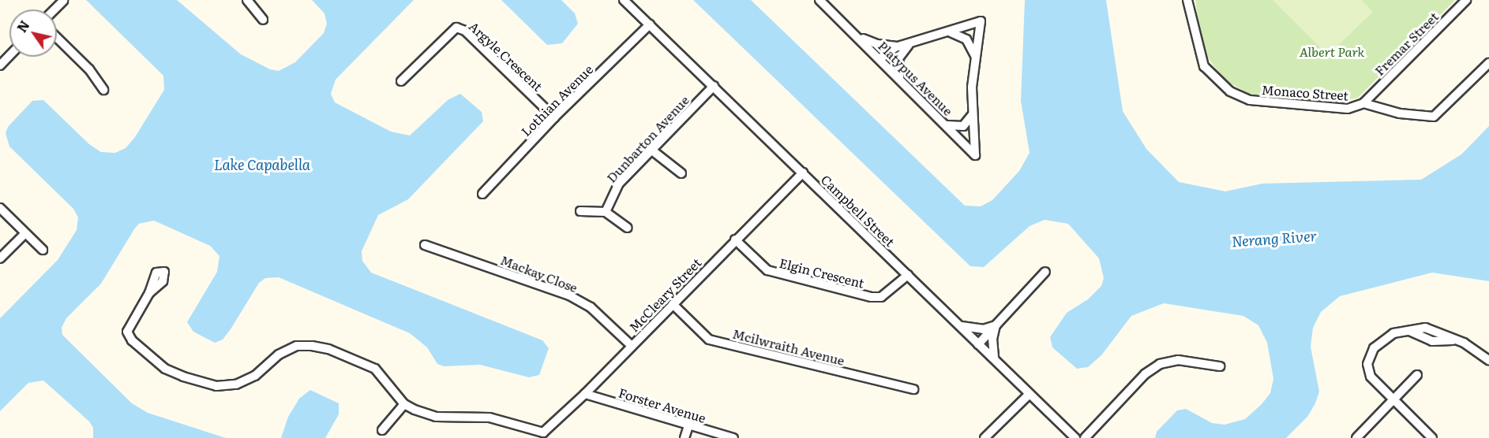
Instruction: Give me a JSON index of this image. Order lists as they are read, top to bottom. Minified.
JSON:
{"streets":{"street":["Fremar Street","Argyle Crescent","Platypus Avenue","Monaco Street","Lothian Avenue","Dunbarton Avenue","Campbell Street","Elgin Crescent","Mackay Close","McCleary Street","Mcilwraith Avenue","Forster Avenue"]},"crossings":[["Fremar Street","Monaco Street"],["Argyle Crescent","Lothian Avenue"],["Lothian Avenue","Campbell Street"],["Dunbarton Avenue","Campbell Street"],["Campbell Street","Elgin Crescent"],["Campbell Street","McCleary Street"],["Elgin Crescent","McCleary Street"],["Mackay Close","McCleary Street"],["McCleary Street","Mcilwraith Avenue"],["McCleary Street","Forster Avenue"]],"water":["Lake Capabella","Nerang River"],"parks":["Albert Park"],"north":"top left"}
